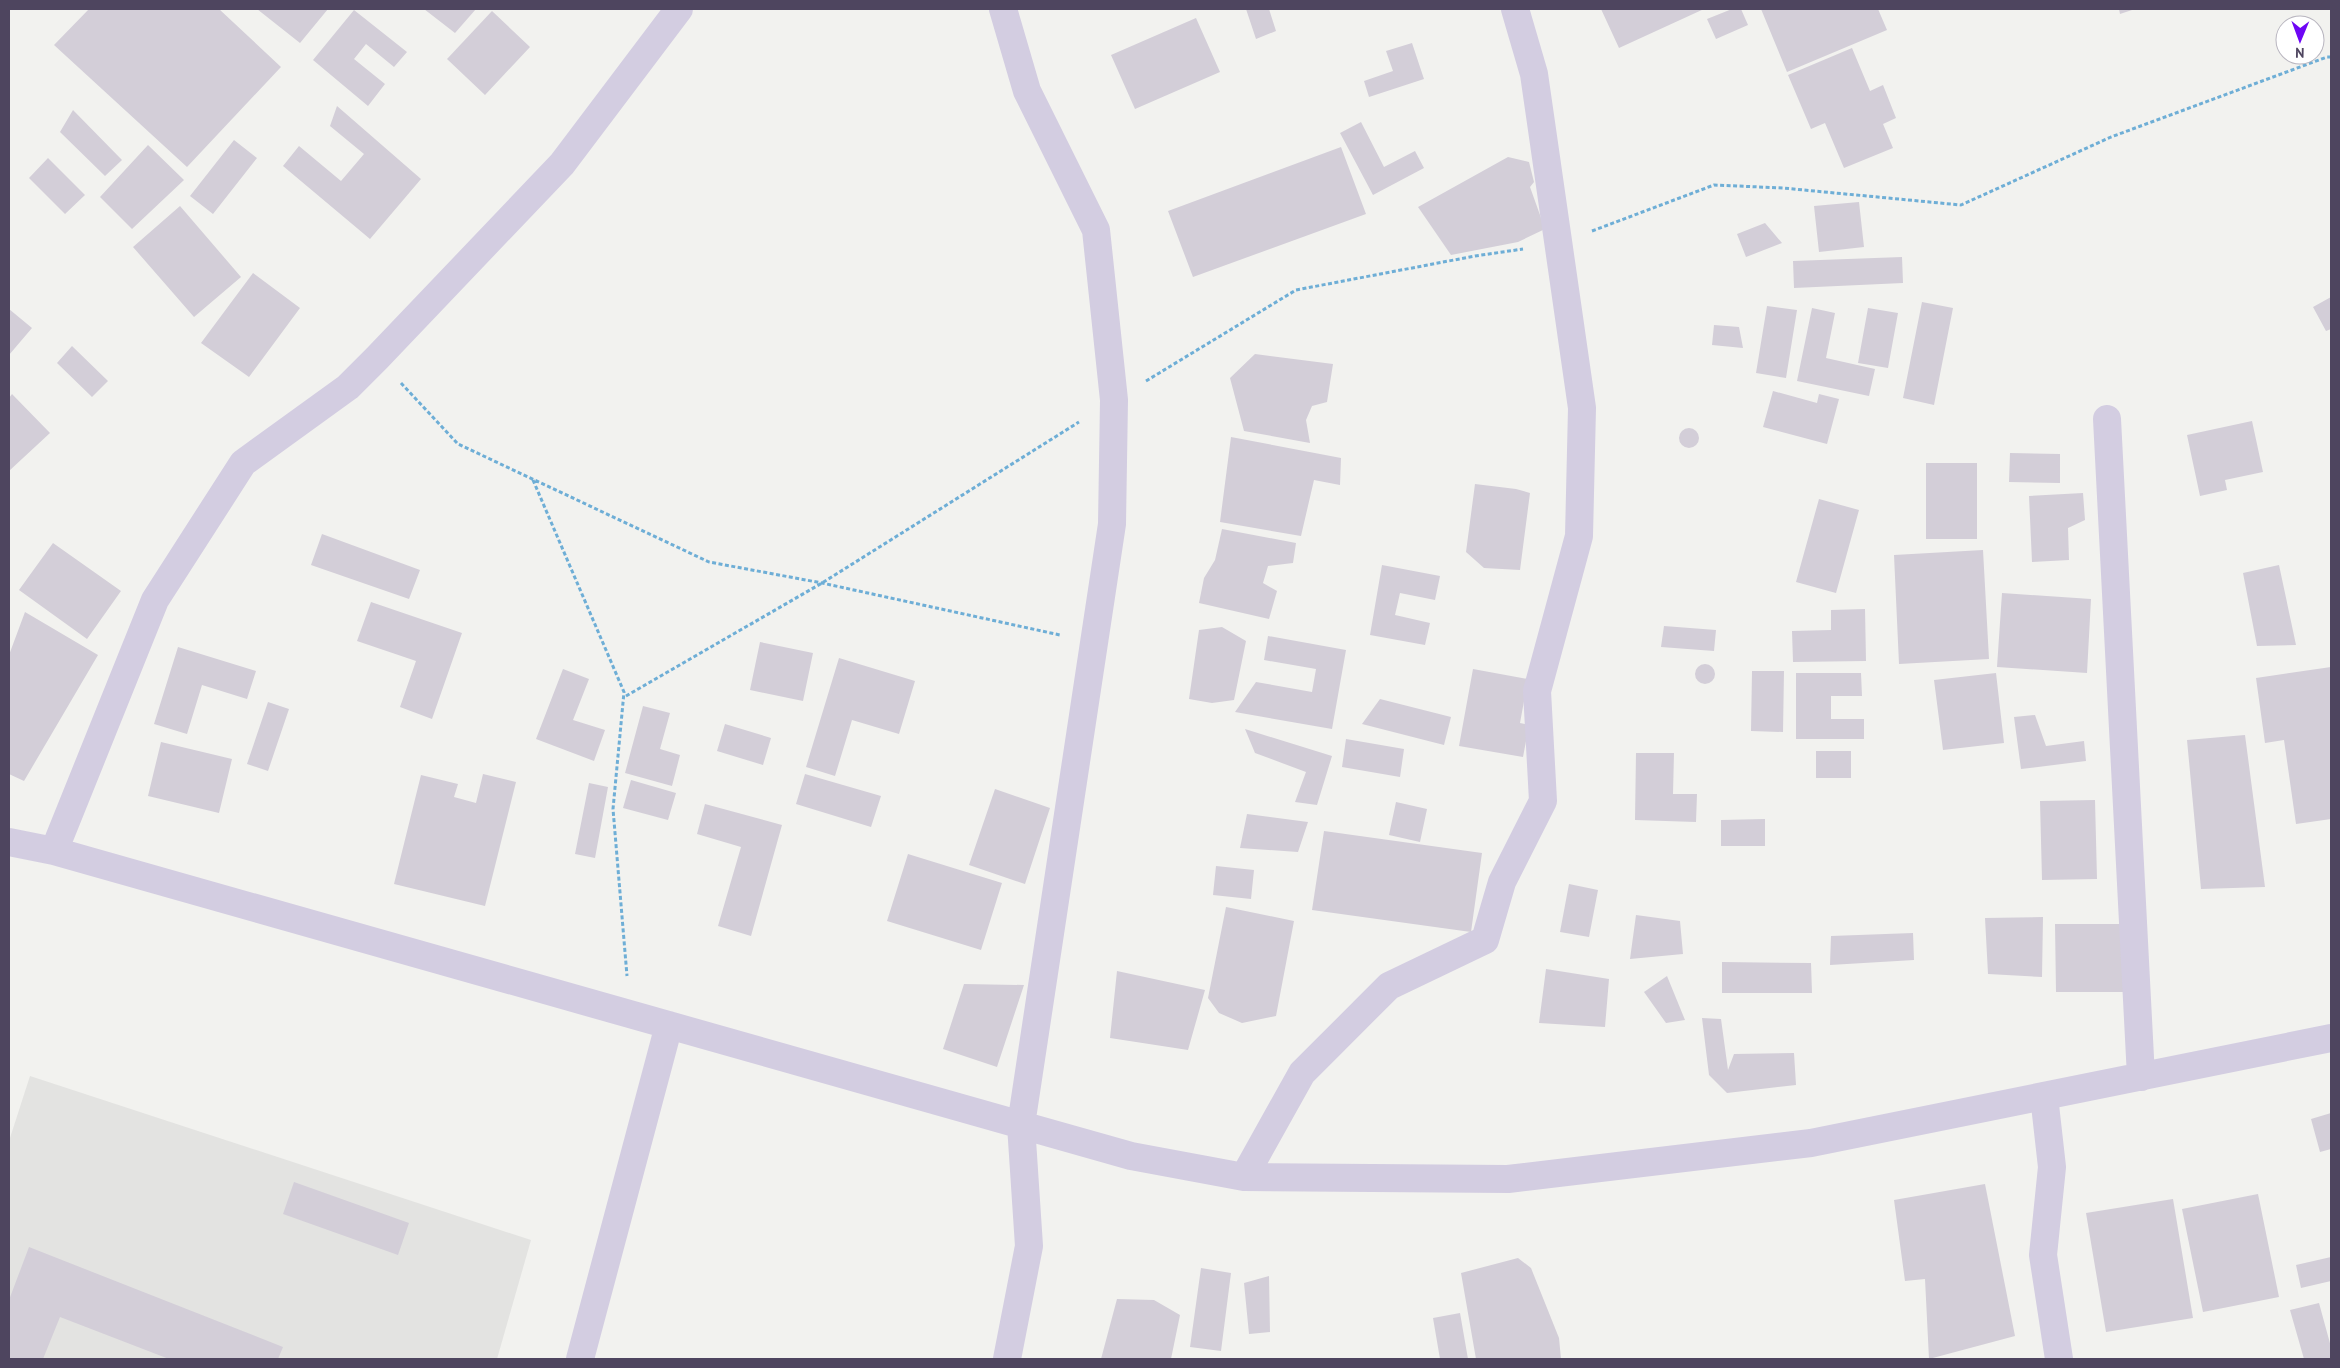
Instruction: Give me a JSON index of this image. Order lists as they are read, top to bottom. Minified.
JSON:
{"north":"bottom"}
